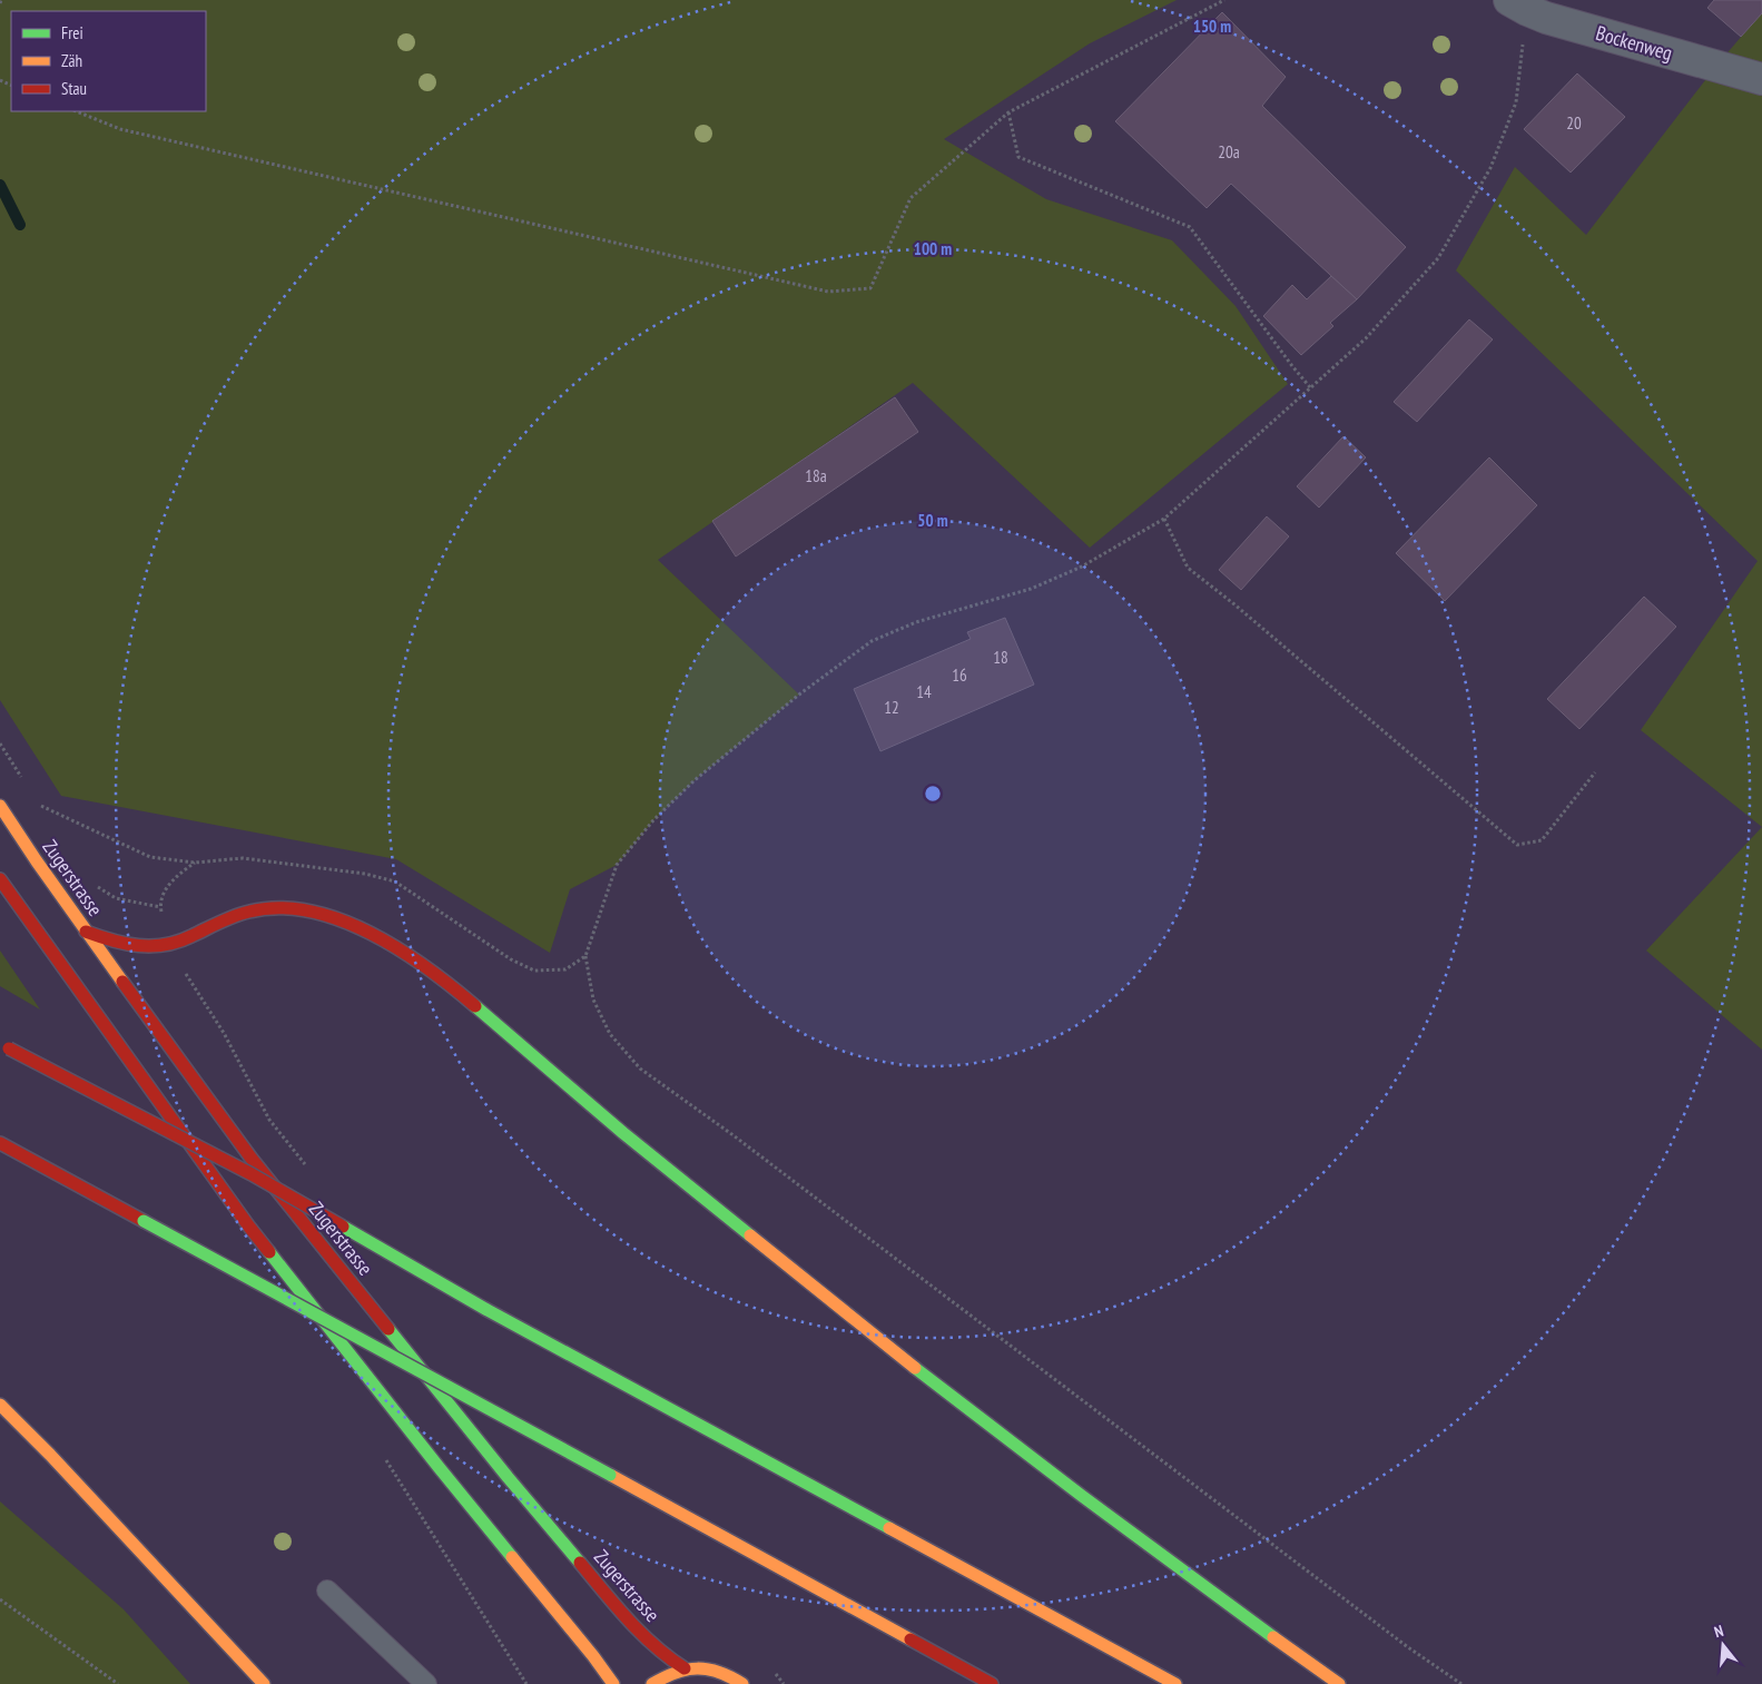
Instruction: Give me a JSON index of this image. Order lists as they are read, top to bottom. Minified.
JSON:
{"streets":{"main road":["Zugerstrasse"],"street":["Bockenweg"]},"house_numbers":["20","20a","18a","18","16","14","12"],"legend":["Frei","Zäh","Stau"],"north":"top","rings":["150 m","100 m","50 m"]}
